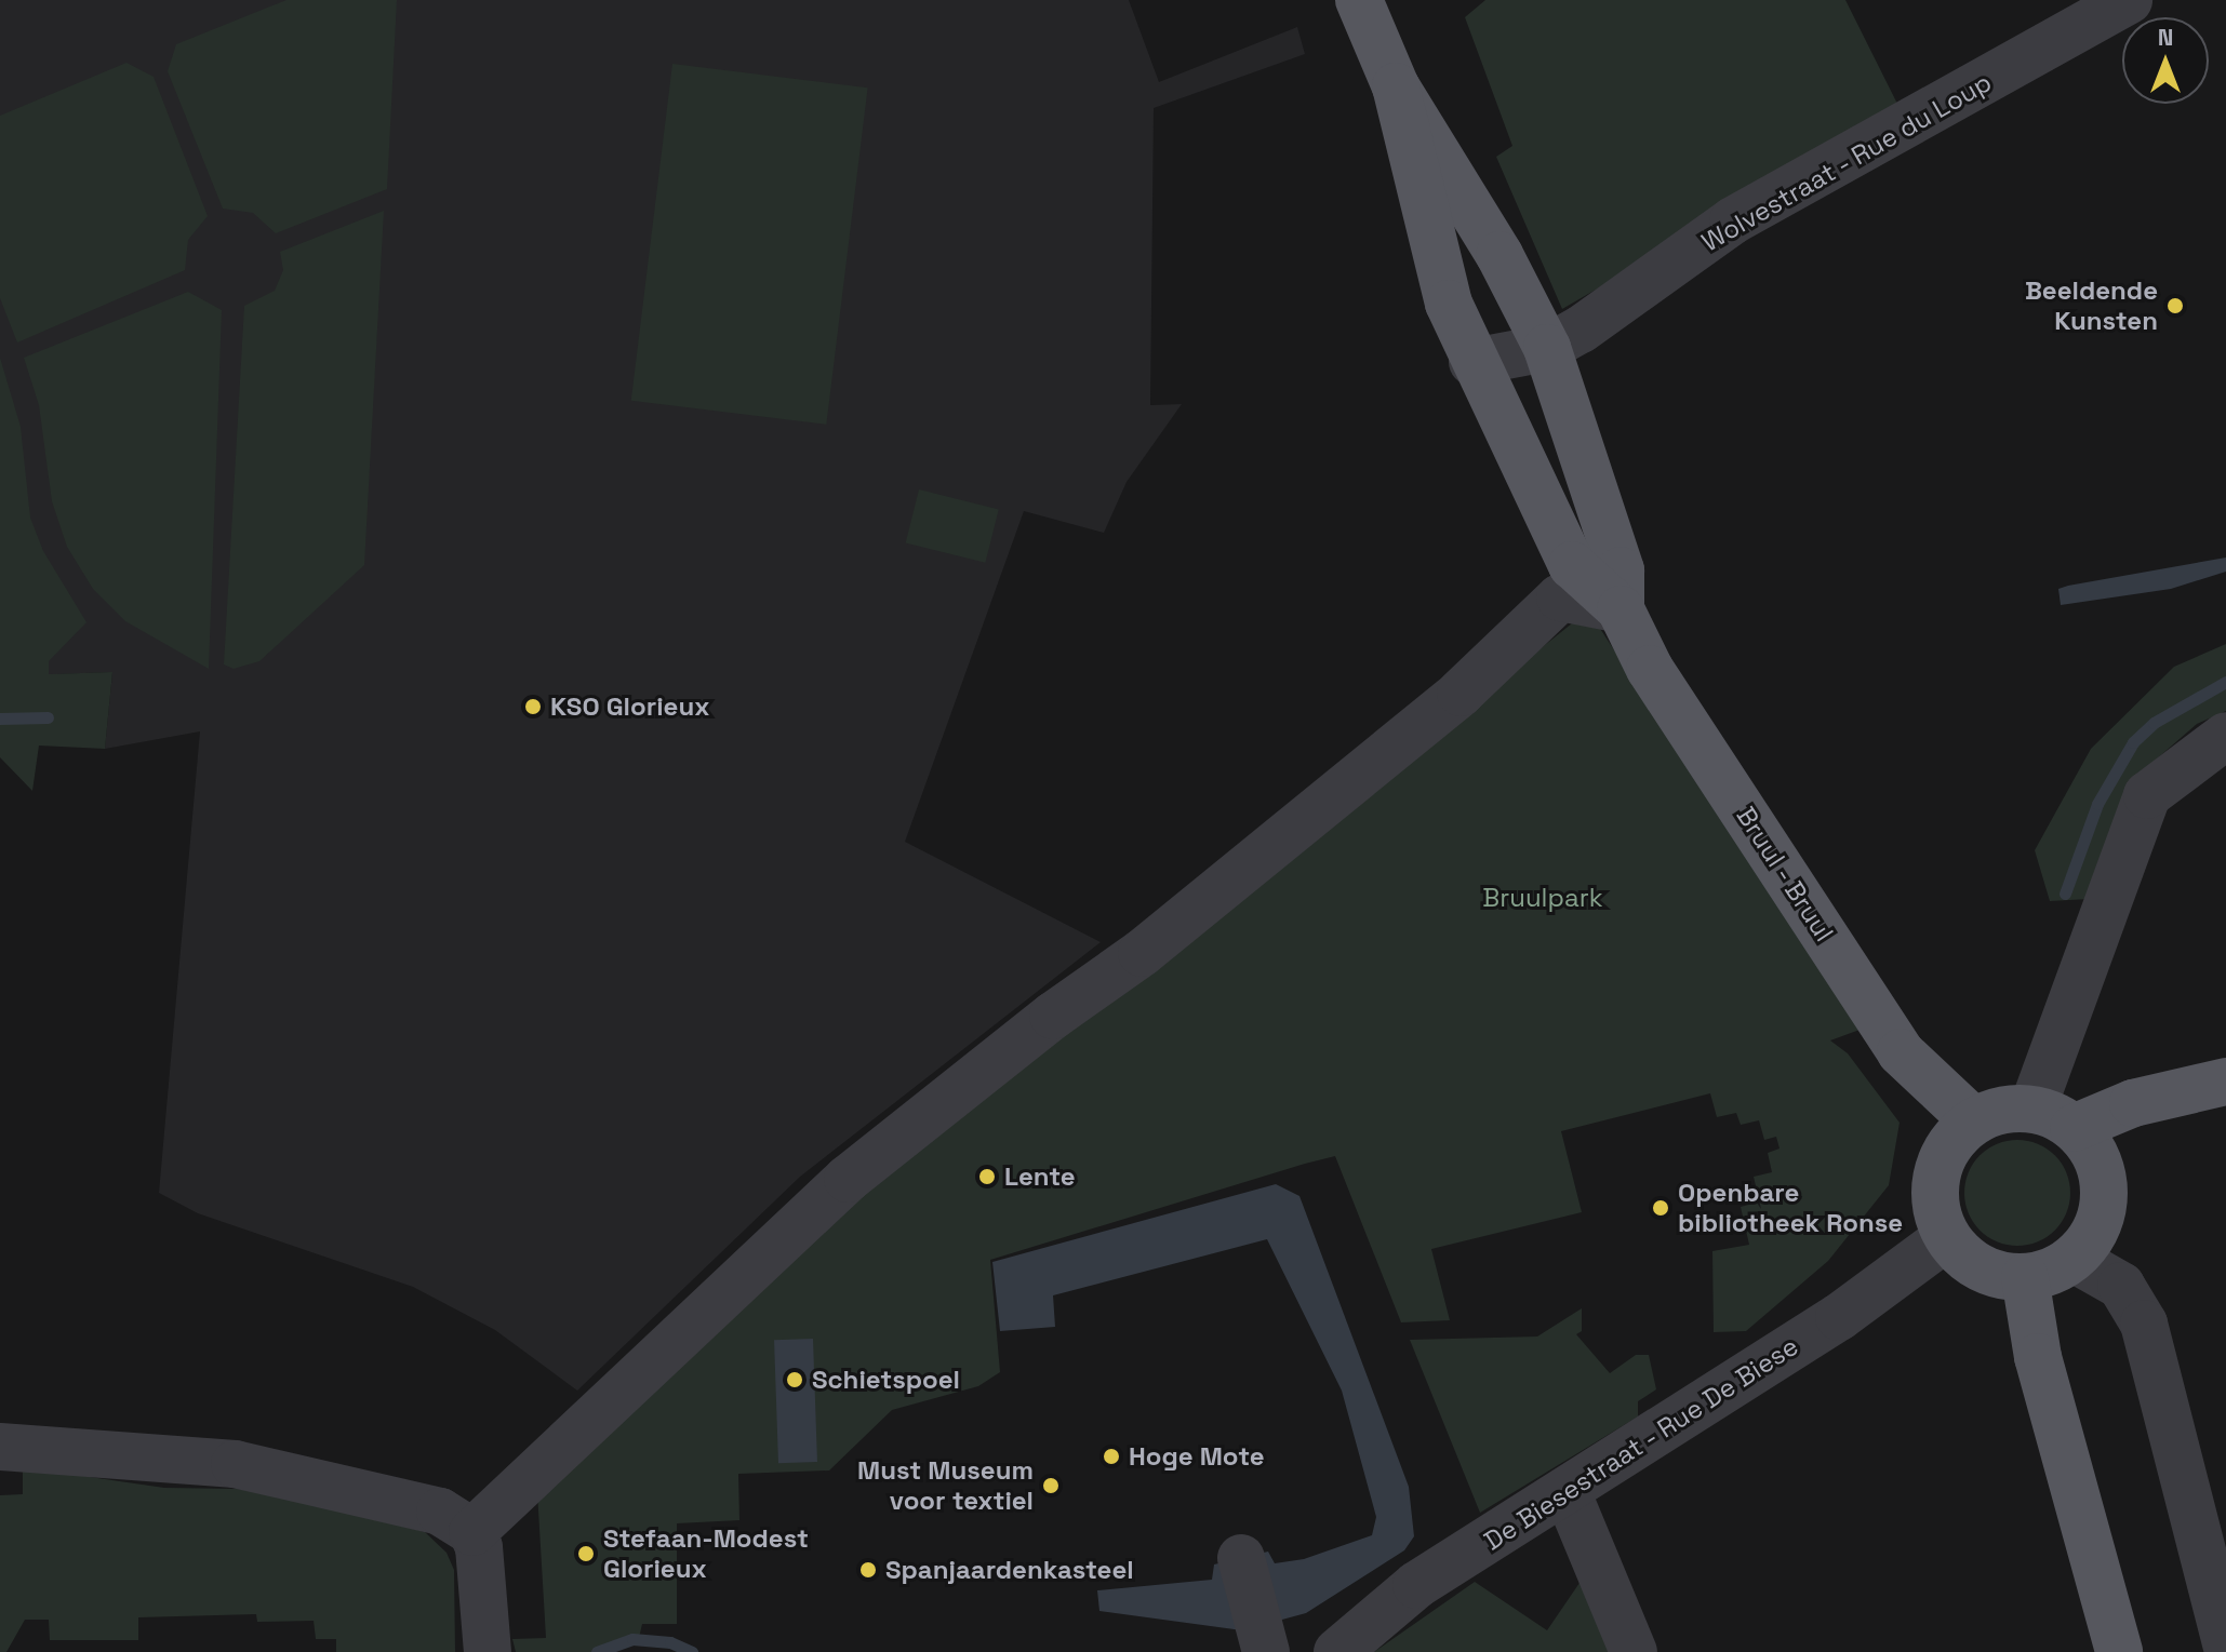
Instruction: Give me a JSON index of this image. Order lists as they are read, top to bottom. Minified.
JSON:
{"streets":{"main road":["Bruul - Bruul"],"street":["Wolvestraat - Rue du Loup","De Biesestraat - Rue De Biese"]},"crossings":[["Bruul - Bruul","De Biesestraat - Rue De Biese"]],"parks":["Bruulpark"],"places":["Beeldende Kunsten","KSO Glorieux","Lente","Openbare bibliotheek Ronse","Schietspoel","Hoge Mote","Must Museum voor textiel","Stefaan-Modest Glorieux","Spanjaardenkasteel"],"north":"top"}
